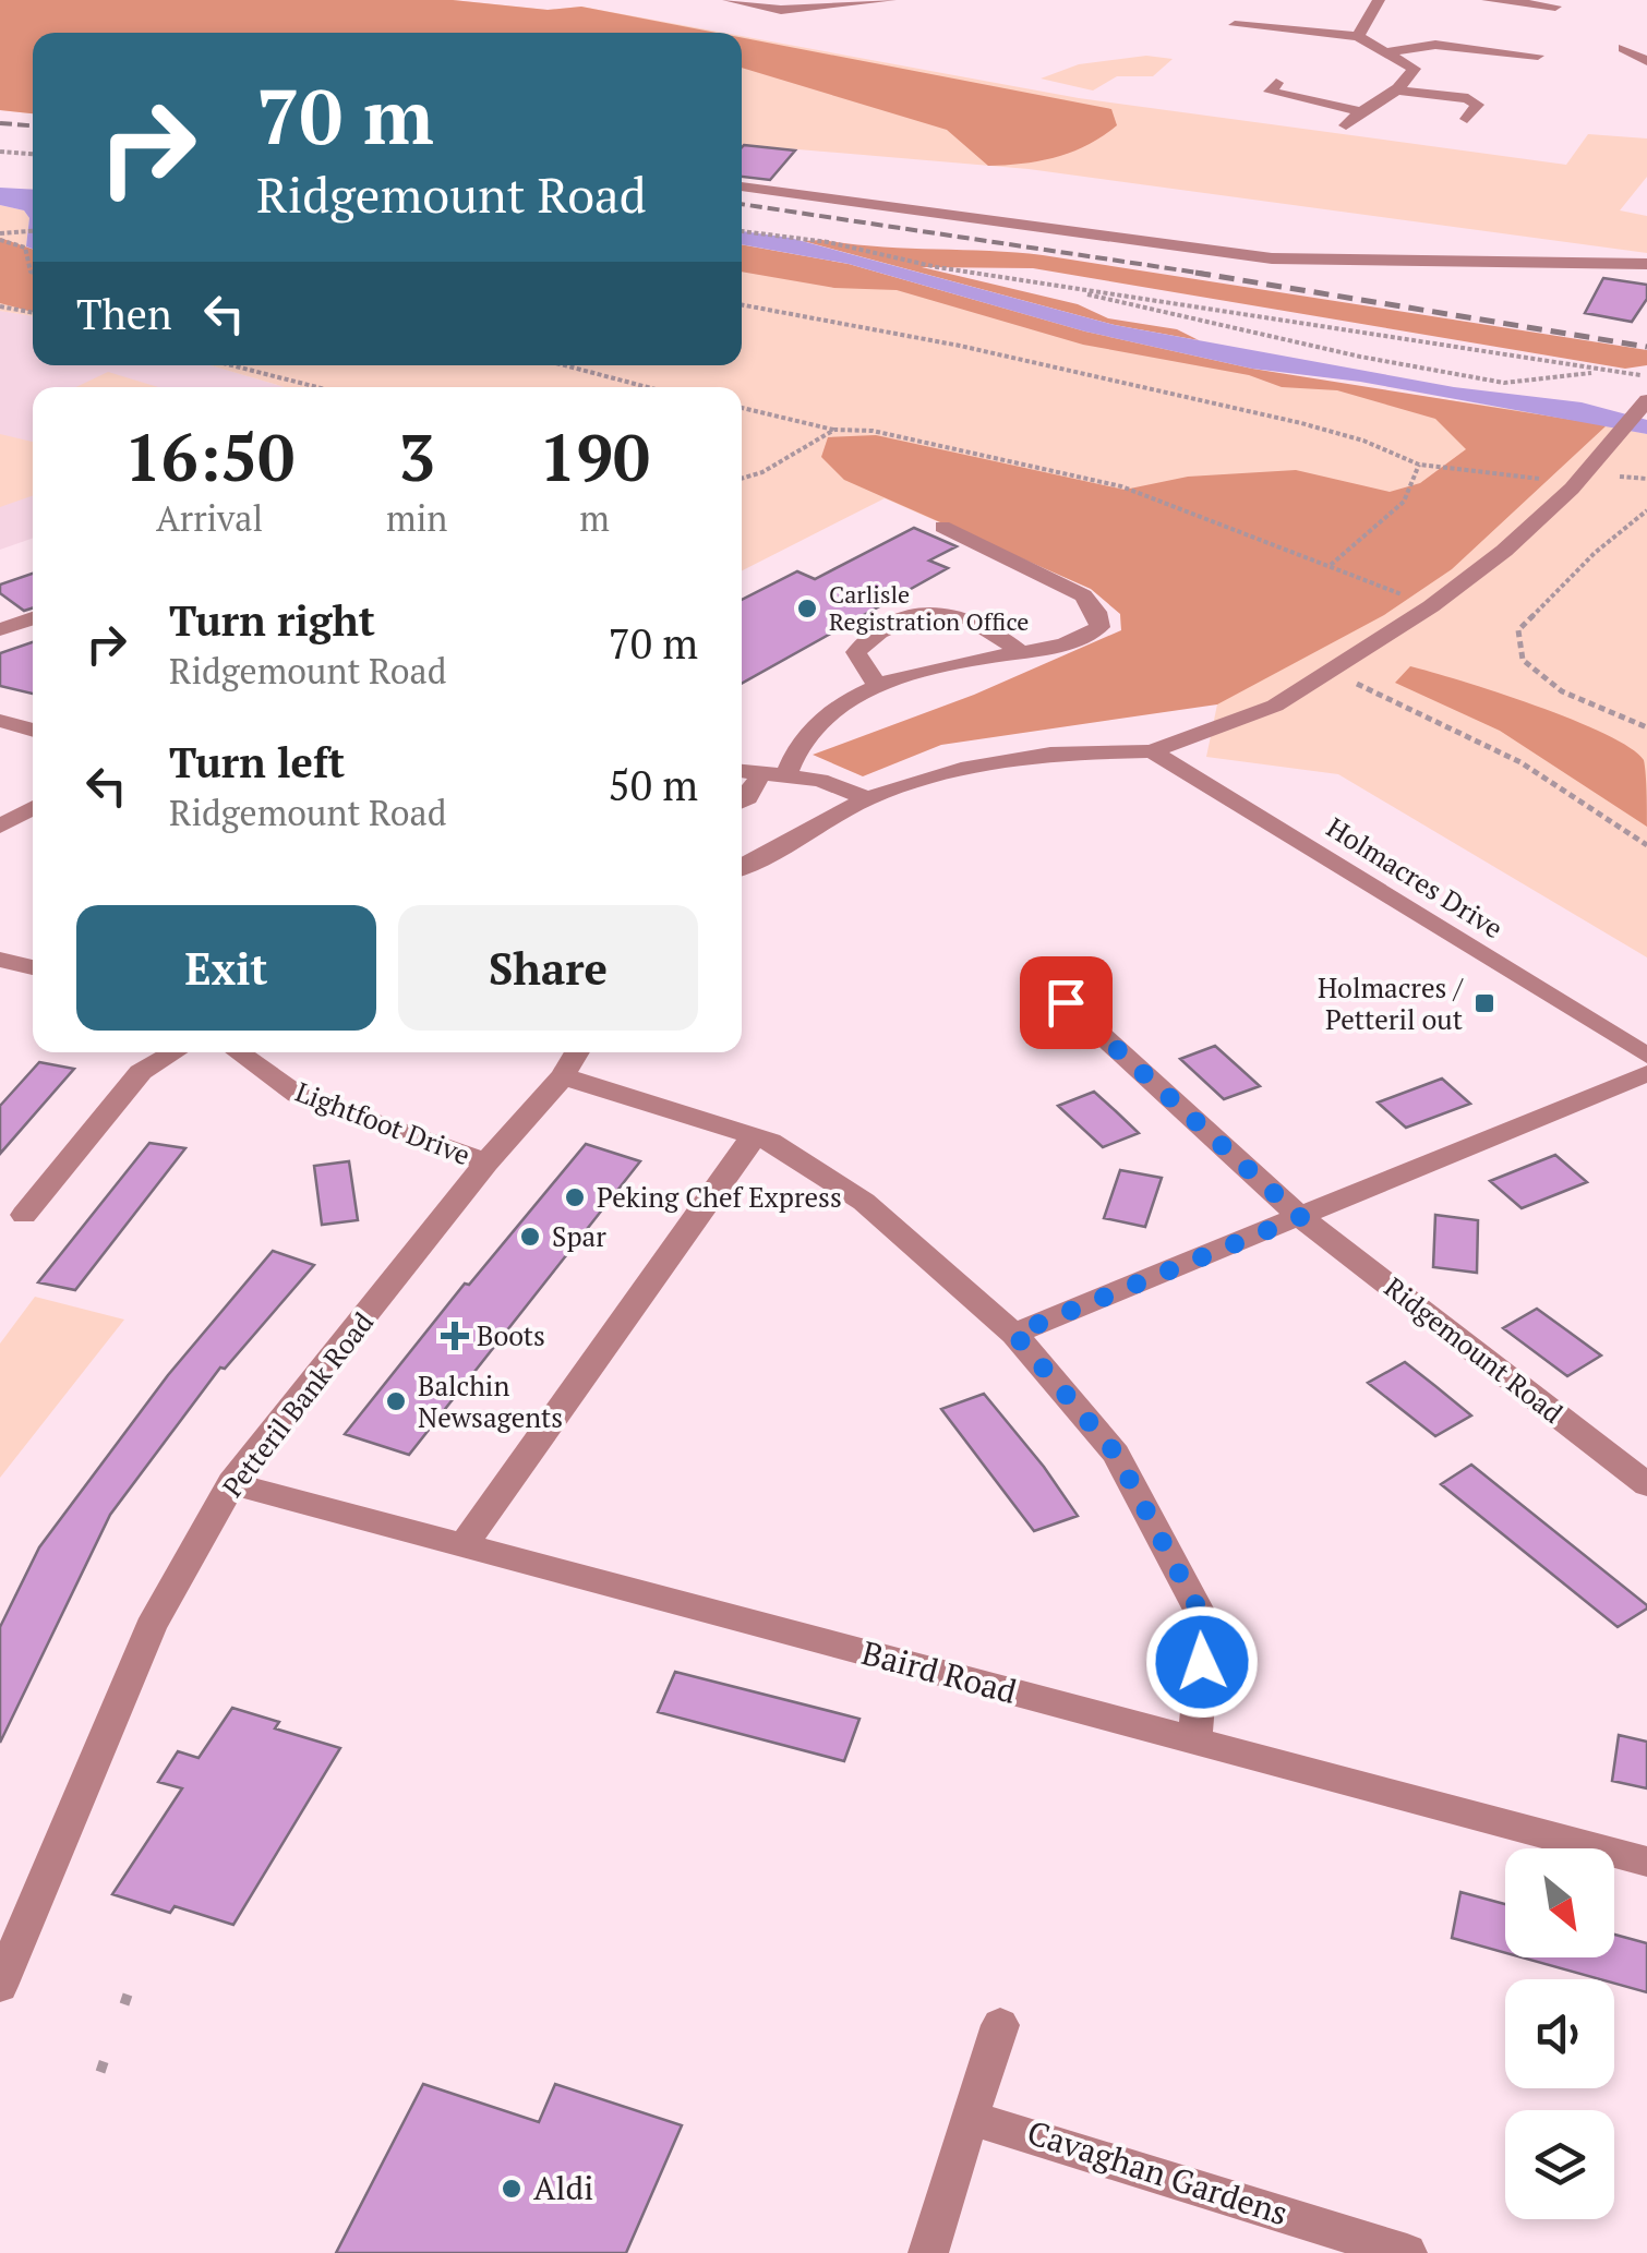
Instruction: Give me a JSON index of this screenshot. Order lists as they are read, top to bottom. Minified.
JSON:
{"streets":{"street":["Holmacres Drive","Lightfoot Drive","Ridgemount Road","Petteril Bank Road","Baird Road","Cavaghan Gardens"]},"crossings":[["Lightfoot Drive","Petteril Bank Road"],["Petteril Bank Road","Baird Road"]],"places":{"other":["Carlisle Registration Office","Peking Chef Express","Spar","Balchin Newsagents","Aldi"],"transit":["Holmacres / Petteril out"],"health":["Boots"]},"north":"bottom right","page":{"turn":["70 m","Ridgemount Road"],"then":"Then","eta":["16:50","Arrival","3","min","190","m"],"list":[{"name":"Turn right","note":"Ridgemount Road","value":"70 m"},{"name":"Turn left","note":"Ridgemount Road","value":"50 m"}],"buttons":["Exit","Share"]}}
